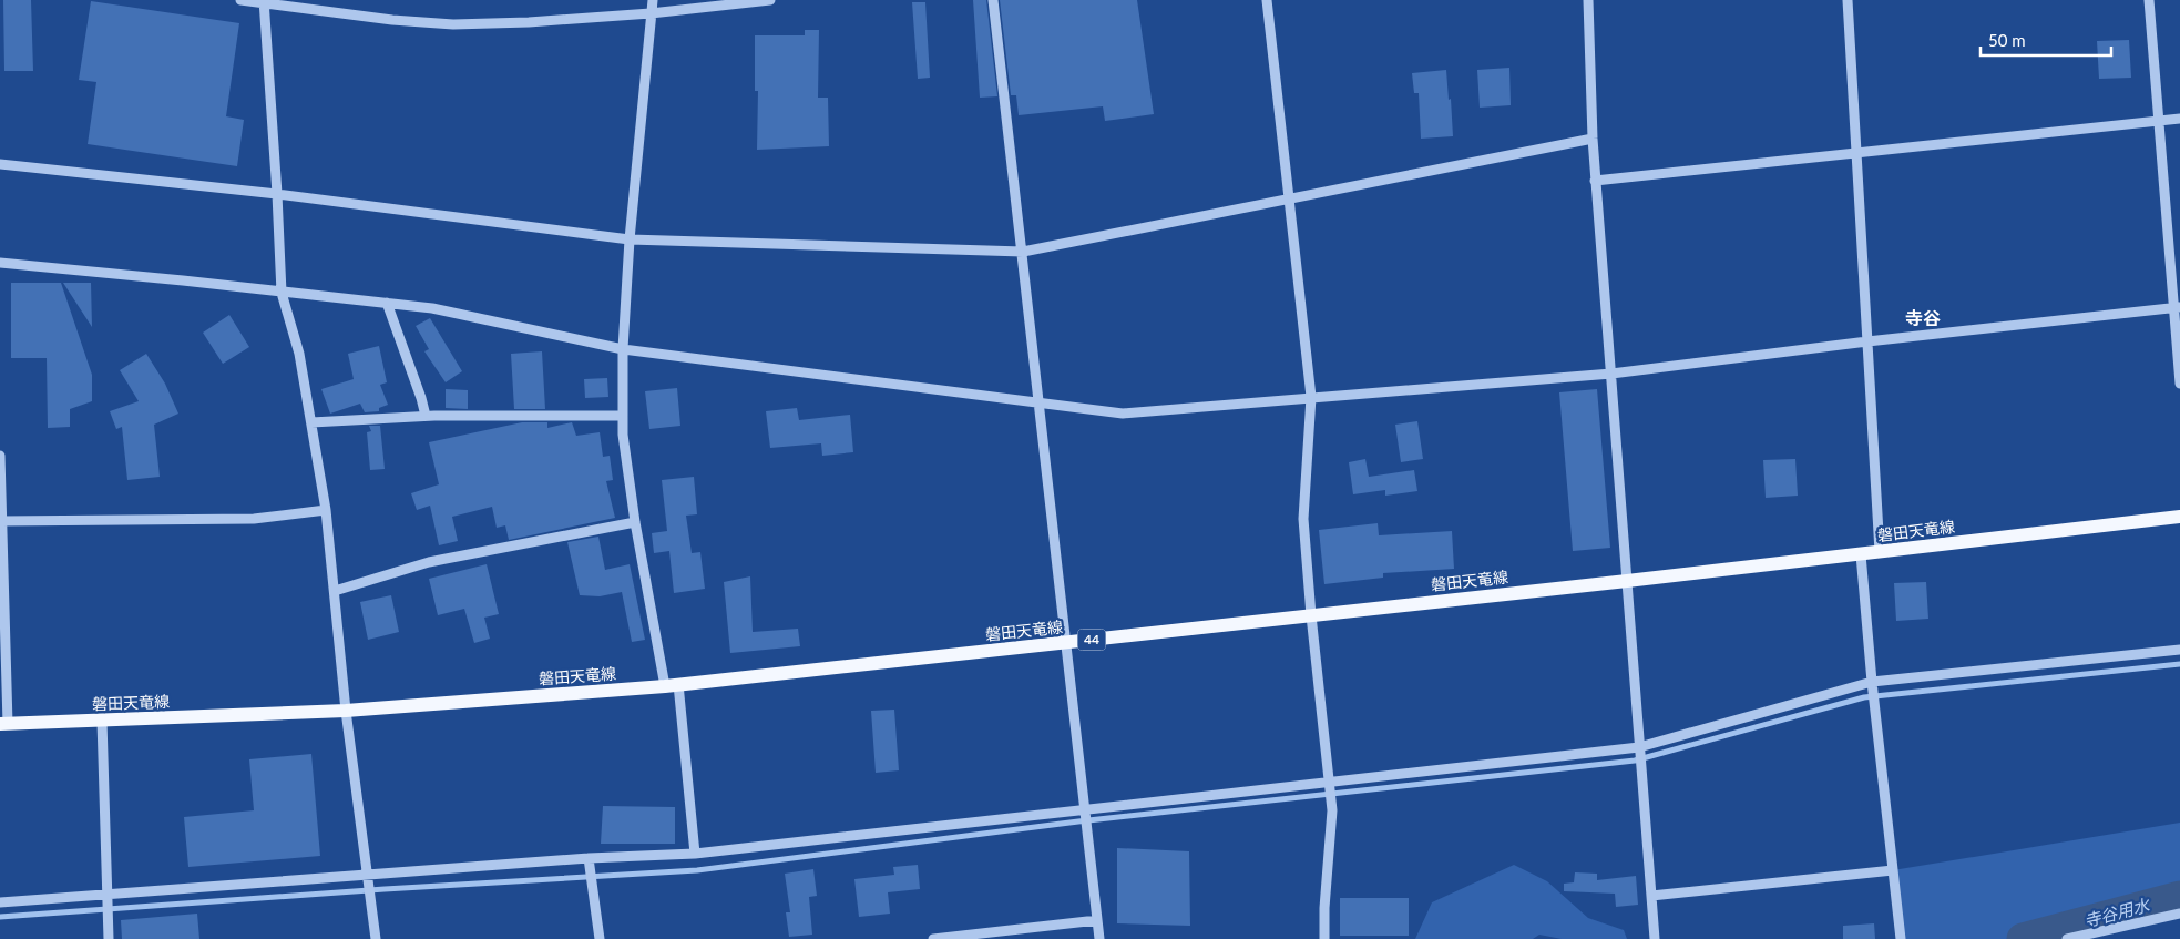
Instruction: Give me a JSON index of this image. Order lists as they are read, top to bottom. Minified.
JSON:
{"streets":{"main road":["磐田天竜線","44"]},"districts":["寺谷"],"water":["寺谷用水"],"scale_bar":"50 m"}
